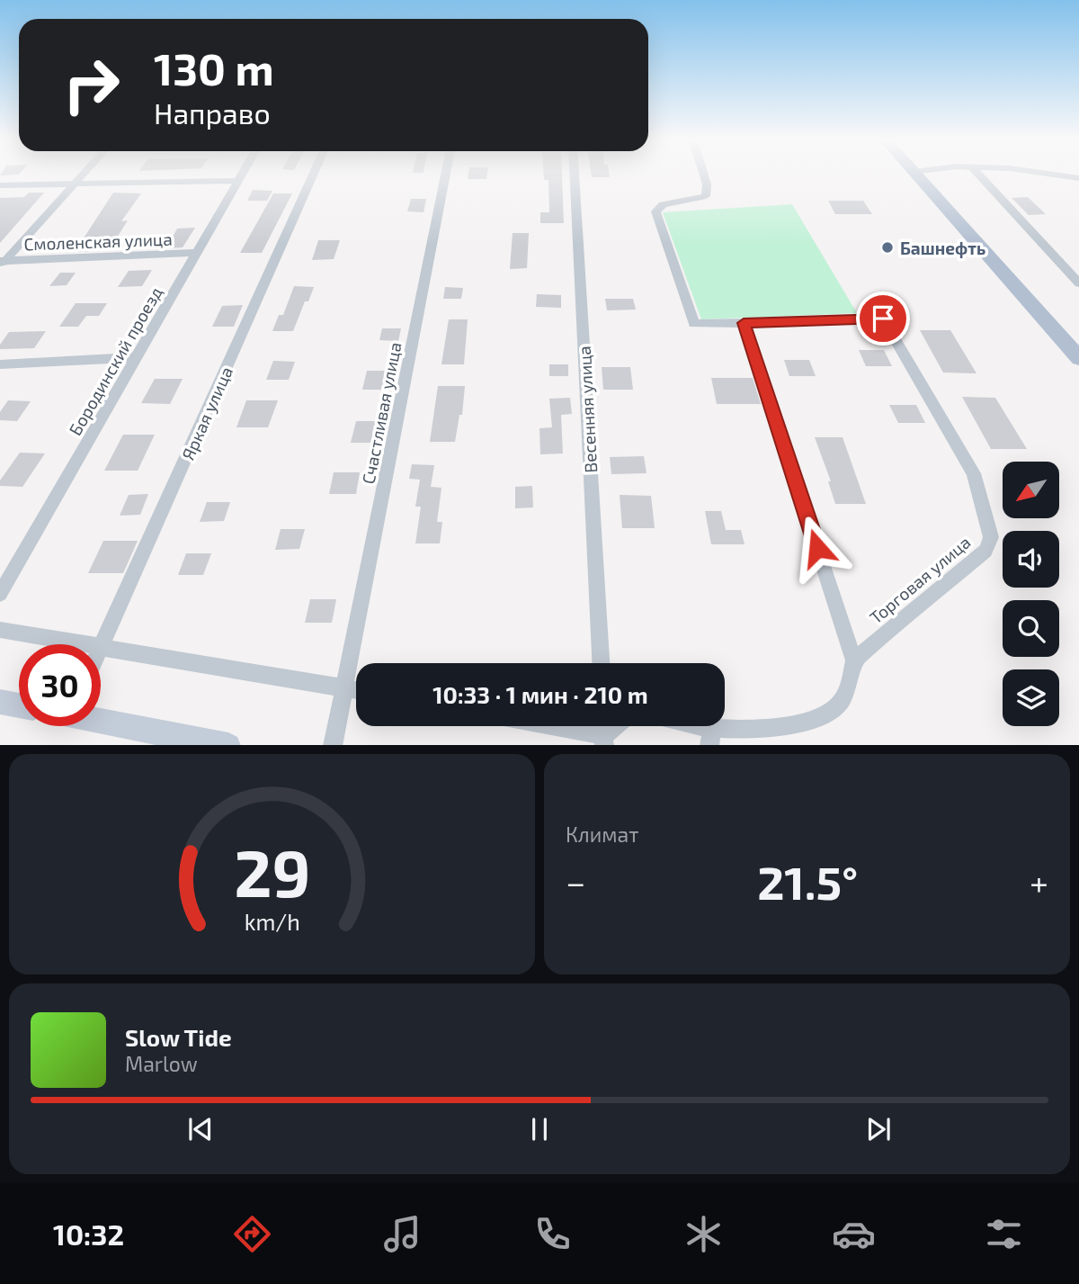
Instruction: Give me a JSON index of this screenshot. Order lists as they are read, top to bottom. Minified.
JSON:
{"streets":{"street":["Смоленская улица","Бородинский проезд","Весенняя улица","Яркая улица","Счастливая улица","Торговая улица"]},"crossings":[["Смоленская улица","Бородинский проезд"]],"places":["Башнефть"],"north":"bottom left","page":{"turn":["130 m","Направо"],"limit":"30","trip":"10:33 · 1 мин · 210 m","tile":"Климат","heat":["−","21.5°","+"],"song":["Slow Tide","Marlow"],"tabs":"10:32","gauge":["29","km/h"]}}
